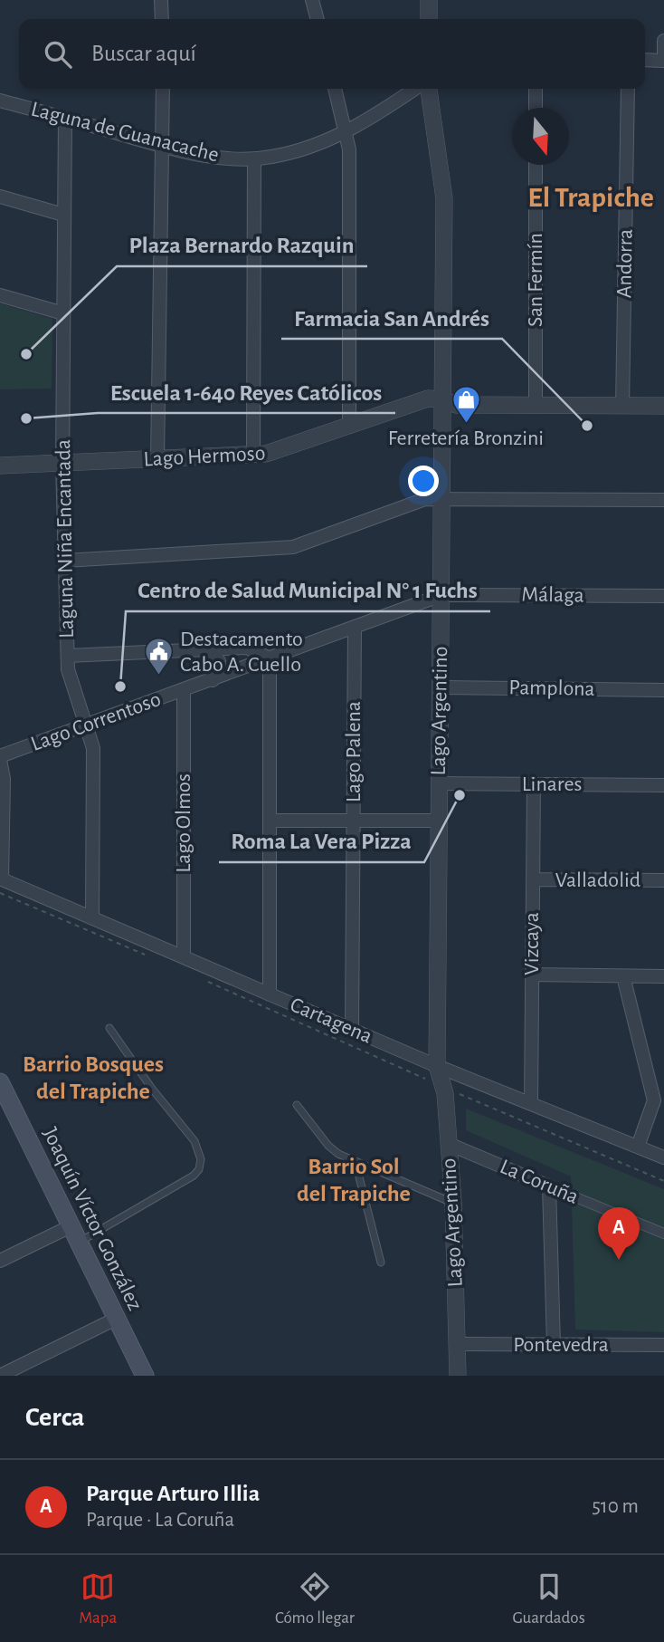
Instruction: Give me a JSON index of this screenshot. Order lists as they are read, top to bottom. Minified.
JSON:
{"streets":{"main road":["Joaquín Víctor González"],"street":["Laguna de Guanacache","Andorra","San Fermín","Lago Hermoso","Laguna Niña Encantada","Málaga","Pamplona","Lago Argentino","Lago Correntoso","Lago Palena","Linares","Lago Olmos","Valladolid","Vizcaya","Cartagena","La Coruña","Pontevedra"]},"crossings":[["Laguna de Guanacache","Laguna Niña Encantada"],["Andorra","Lago Hermoso"],["San Fermín","Lago Hermoso"],["Lago Hermoso","Laguna Niña Encantada"],["Lago Hermoso","Lago Argentino"],["Laguna Niña Encantada","Lago Correntoso"],["Laguna Niña Encantada","Cartagena"],["Málaga","Lago Argentino"],["Málaga","Lago Correntoso"],["Pamplona","Lago Argentino"],["Lago Argentino","Lago Correntoso"],["Lago Argentino","Linares"],["Lago Argentino","Cartagena"],["Lago Argentino","La Coruña"],["Lago Argentino","Pontevedra"],["Lago Correntoso","Lago Palena"],["Lago Correntoso","Lago Olmos"],["Lago Palena","Cartagena"],["Linares","Vizcaya"],["Lago Olmos","Cartagena"],["Valladolid","Vizcaya"],["Vizcaya","Cartagena"]],"districts":["El Trapiche","Barrio Bosques del Trapiche","Barrio Sol del Trapiche"],"places":{"other":["Plaza Bernardo Razquin","Escuela 1-640 Reyes Católicos","Farmacia San Andrés","Centro de Salud Municipal N° 1 Fuchs","Roma La Vera Pizza"],"shop":["Ferretería Bronzini"],"public building":["Destacamento Cabo A. Cuello"]},"north":"bottom","page":{"search":"Buscar aquí","pins":"A","heading":"Cerca","list":[{"mark":"A","name":"Parque Arturo Illia","note":"Parque · La Coruña","value":"510 m"}],"nav":["Mapa","Cómo llegar","Guardados"]}}
